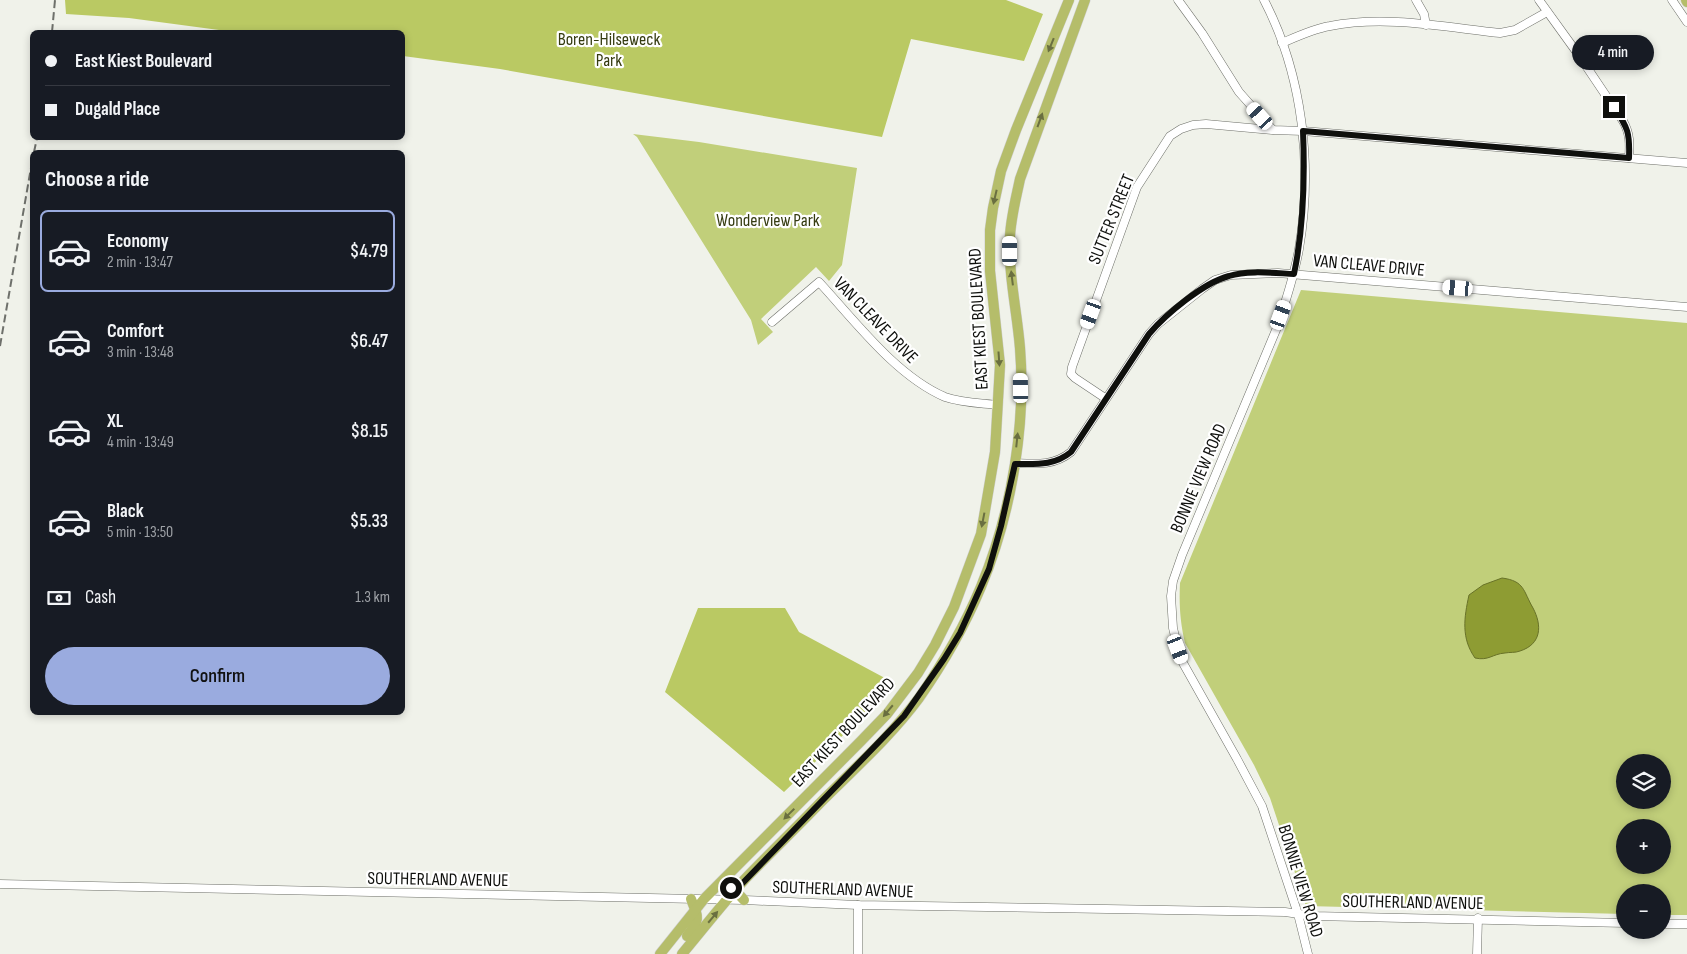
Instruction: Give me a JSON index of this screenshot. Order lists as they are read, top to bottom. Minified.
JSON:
{"streets":{"main road":["EAST KIEST BOULEVARD"],"street":["SUTTER STREET","VAN CLEAVE DRIVE","BONNIE VIEW ROAD","SOUTHERLAND AVENUE"]},"crossings":[["SUTTER STREET","VAN CLEAVE DRIVE"],["SUTTER STREET","BONNIE VIEW ROAD"],["VAN CLEAVE DRIVE","EAST KIEST BOULEVARD"],["VAN CLEAVE DRIVE","BONNIE VIEW ROAD"],["EAST KIEST BOULEVARD","SOUTHERLAND AVENUE"],["BONNIE VIEW ROAD","SOUTHERLAND AVENUE"]],"parks":["Boren-Hilseweck Park","Wonderview Park"],"page":{"banner":["East Kiest Boulevard","Dugald Place"],"bubble":"4 min","heading":"Choose a ride","list":[{"name":"Economy","note":"2 min · 13:47","value":"$4.79"},{"name":"Comfort","note":"3 min · 13:48","value":"$6.47"},{"name":"XL","note":"4 min · 13:49","value":"$8.15"},{"name":"Black","note":"5 min · 13:50","value":"$5.33"}],"pay":["Cash","1.3 km"],"buttons":"Confirm","map_buttons":["+","−"]}}
